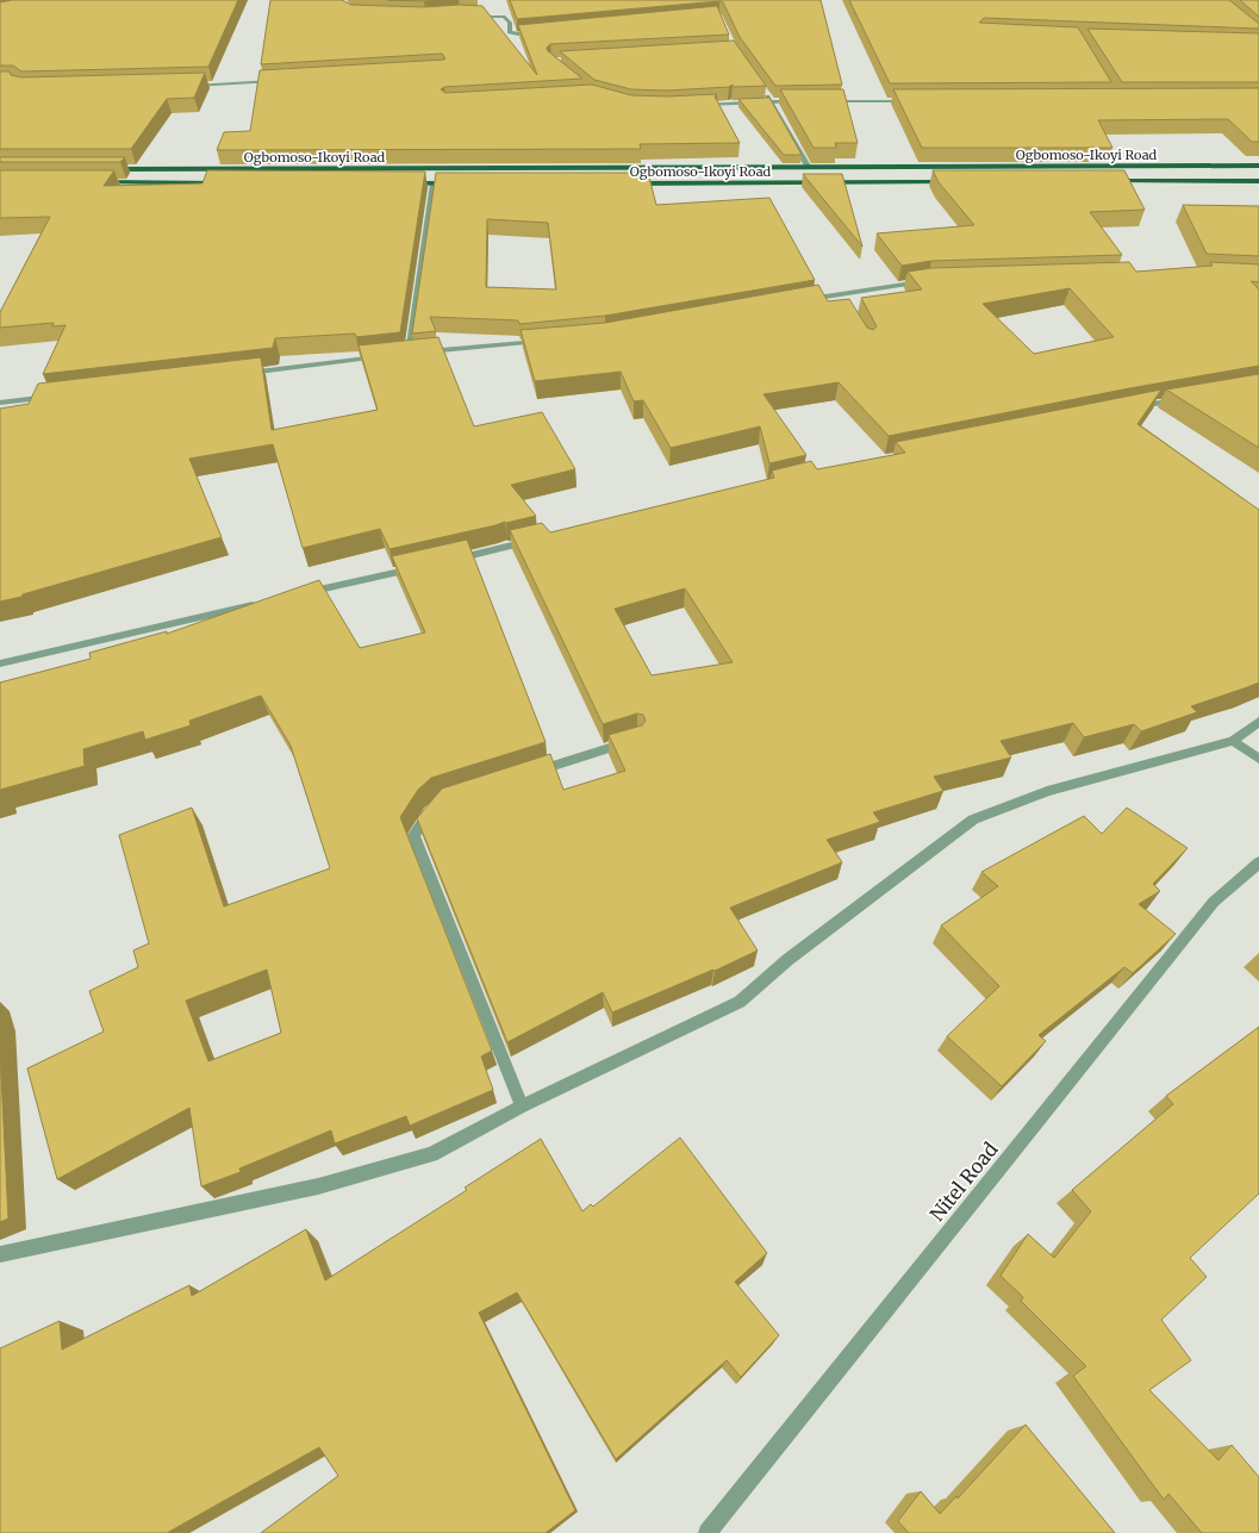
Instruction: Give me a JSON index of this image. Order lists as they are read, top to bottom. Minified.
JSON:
{"streets":{"main road":["Ogbomoso-Ikoyi Road"],"street":["Nitel Road"]}}
